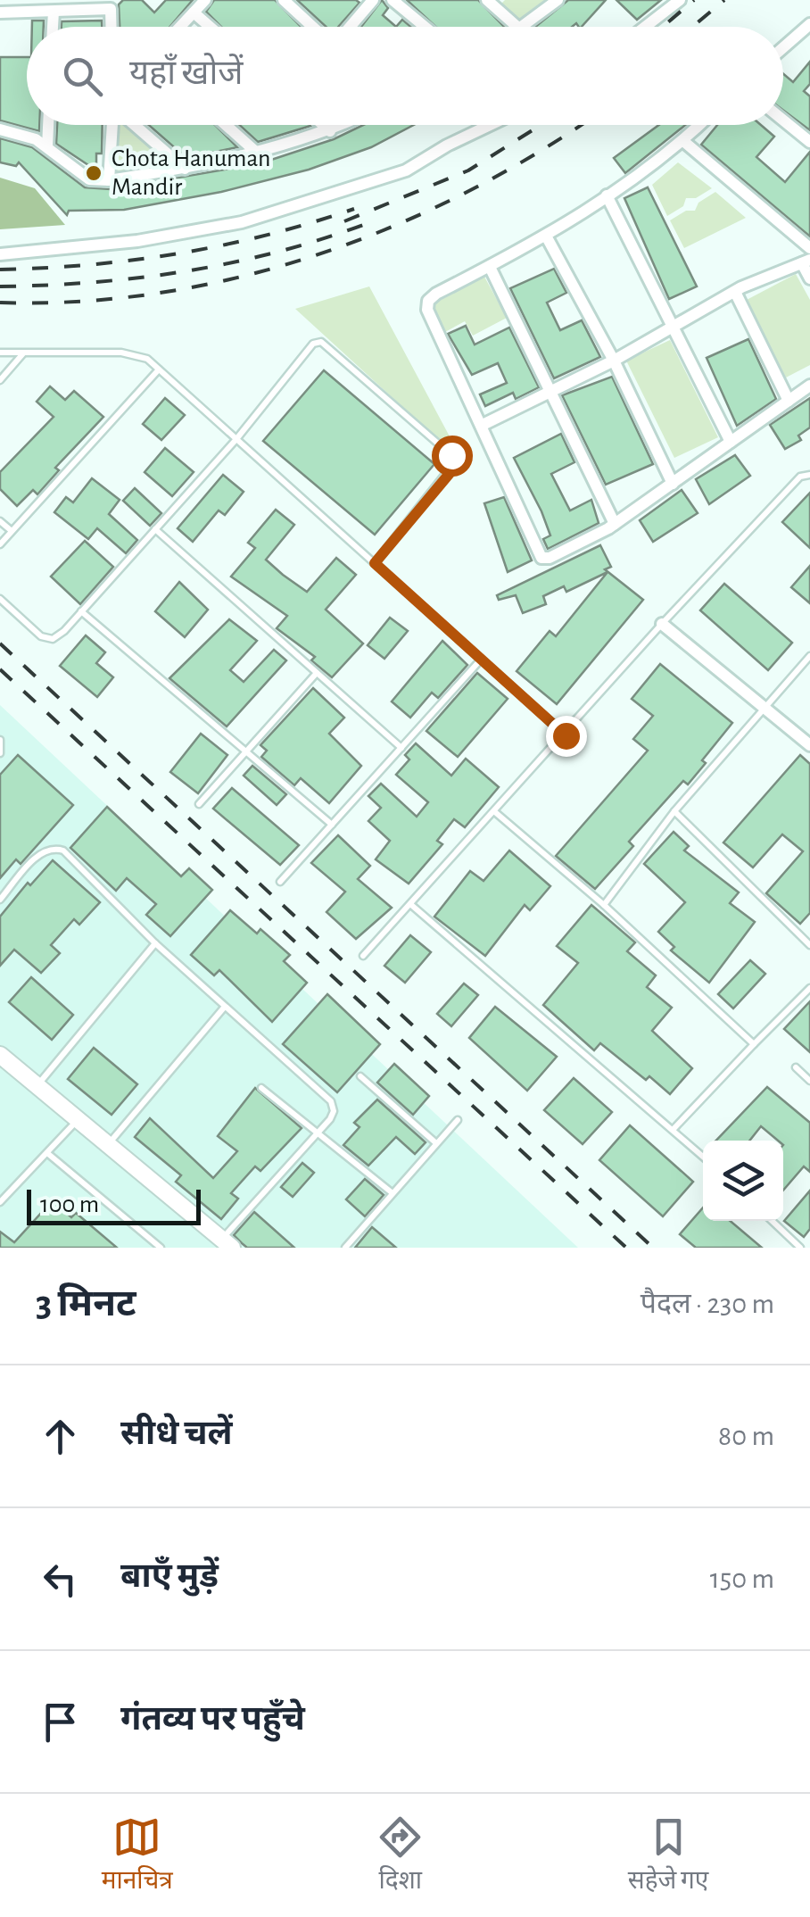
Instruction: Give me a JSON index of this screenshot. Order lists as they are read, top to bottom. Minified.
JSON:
{"places":["Chota Hanuman Mandir"],"scale_bar":"100 m","page":{"search":"यहाँ खोजें","scale":"100 m","heading":["3 मिनट","पैदल · 230 m"],"list":[["सीधे चलें","80 m"],["बाएँ मुड़ें","150 m"],"गंतव्य पर पहुँचे"],"nav":["मानचित्र","दिशा","सहेजे गए"]}}
